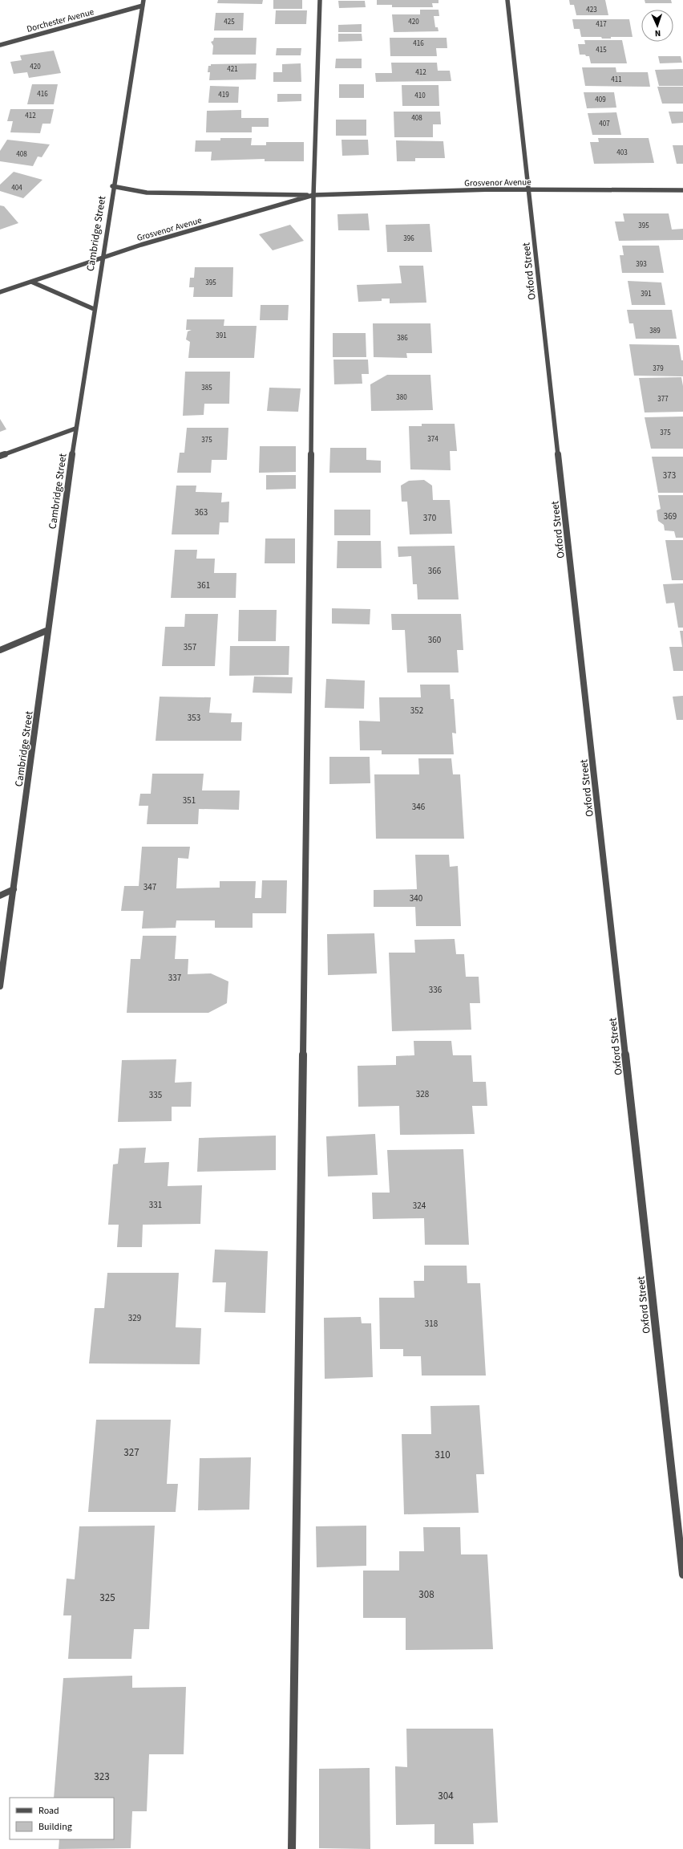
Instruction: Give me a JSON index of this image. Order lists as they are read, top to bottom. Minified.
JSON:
{"streets":{"street":["Dorchester Avenue","Grosvenor Avenue","Cambridge Street","Oxford Street"]},"crossings":[["Dorchester Avenue","Cambridge Street"],["Grosvenor Avenue","Cambridge Street"],["Grosvenor Avenue","Oxford Street"]],"house_numbers":["423","425","420","417","416","415","420","421","412","411","416","419","410","409","412","408","407","403","408","404","395","396","393","395","391","389","391","386","379","385","380","377","375","374","375","373","363","369","370","366","361","360","357","352","353","351","346","347","340","337","336","328","335","331","324","329","318","327","310","308","325","323","304"],"legend":["Road","Building"],"north":"bottom"}
